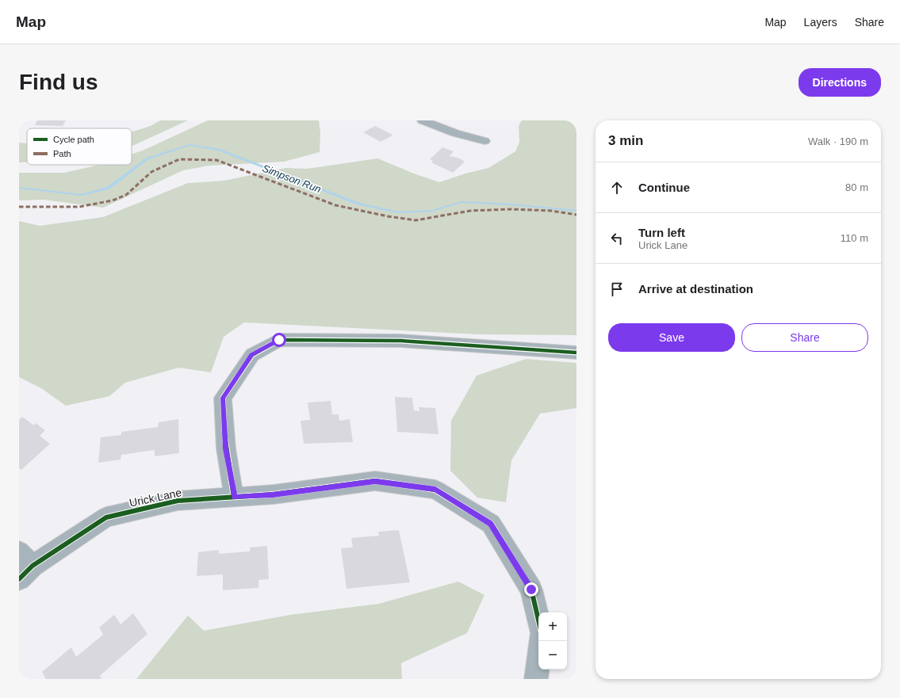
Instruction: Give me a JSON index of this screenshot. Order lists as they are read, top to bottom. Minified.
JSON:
{"streets":{"street":["Urick Lane"]},"water":["Simpson Run"],"legend":["Cycle path","Path"],"page":{"header":"Map","nav":["Map","Layers","Share"],"buttons":["Directions",["Save","Share"]],"title":"Find us","heading":["3 min","Walk · 190 m"],"list":[["Continue","80 m"],["Turn left","Urick Lane","110 m"],"Arrive at destination"],"map_buttons":["+","−"]}}
